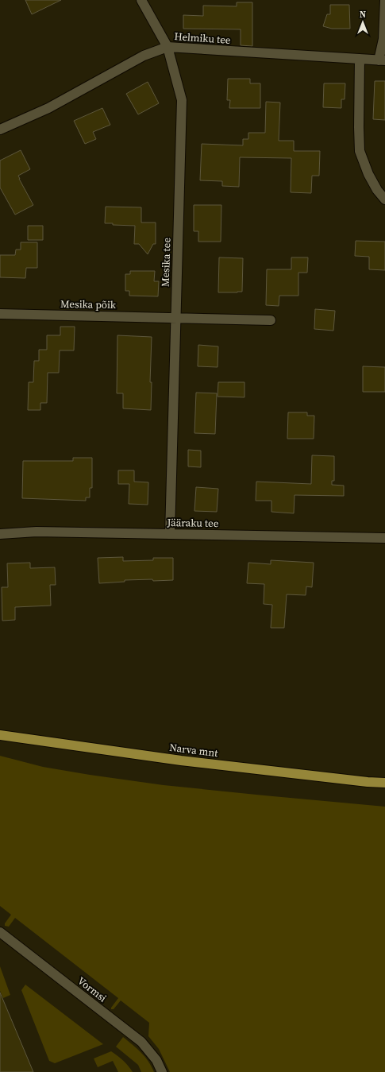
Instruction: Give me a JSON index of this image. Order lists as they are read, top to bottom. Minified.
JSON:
{"streets":{"main road":["Narva mnt"],"street":["Helmiku tee","Mesika tee","Mesika põik","Jääraku tee","Vormsi"]},"crossings":[["Helmiku tee","Mesika tee"],["Mesika tee","Mesika põik"],["Mesika tee","Jääraku tee"]],"north":"top"}
